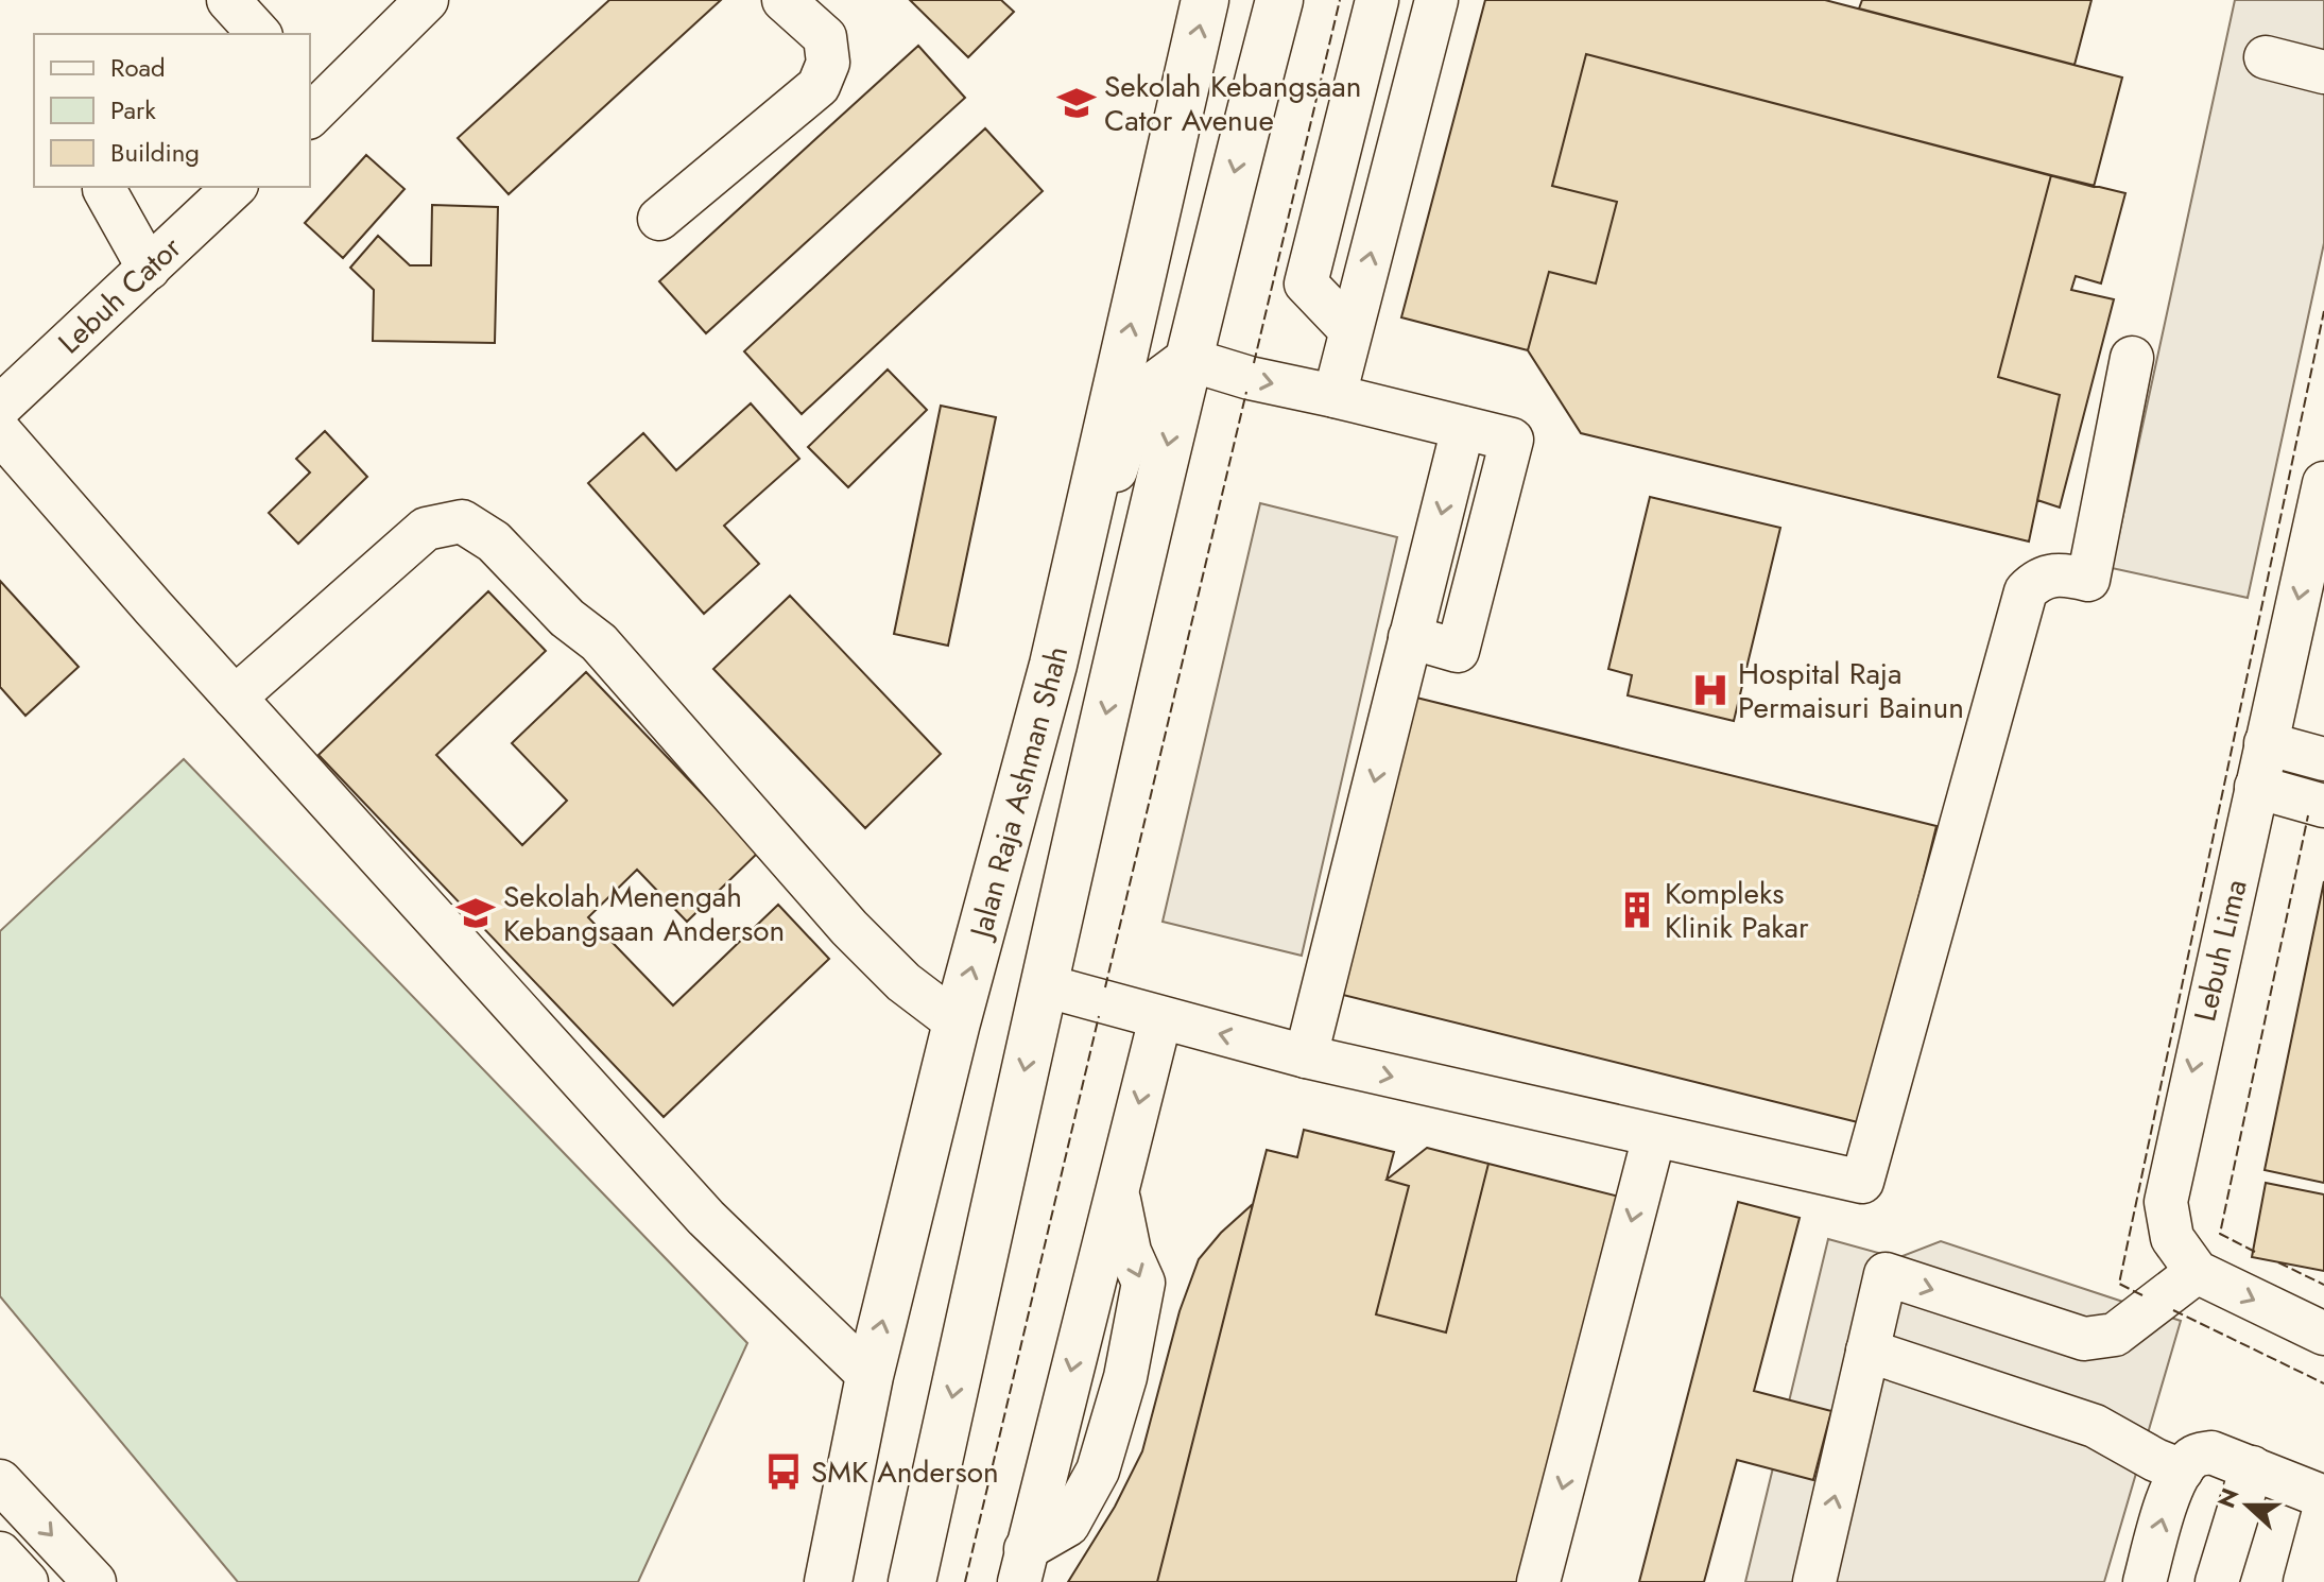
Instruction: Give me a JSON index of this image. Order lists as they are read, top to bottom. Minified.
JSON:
{"streets":{"main road":["Jalan Raja Ashman Shah"],"street":["Lebuh Cator","Lebuh Lima"]},"one_way":["Lebuh Lima"],"places":{"school or university":["Sekolah Kebangsaan Cator Avenue","Sekolah Menengah Kebangsaan Anderson"],"hospital":["Hospital Raja Permaisuri Bainun"],"building":["Kompleks Klinik Pakar"],"bus stop":["SMK Anderson"]},"legend":["Road","Park","Building"],"north":"left"}
